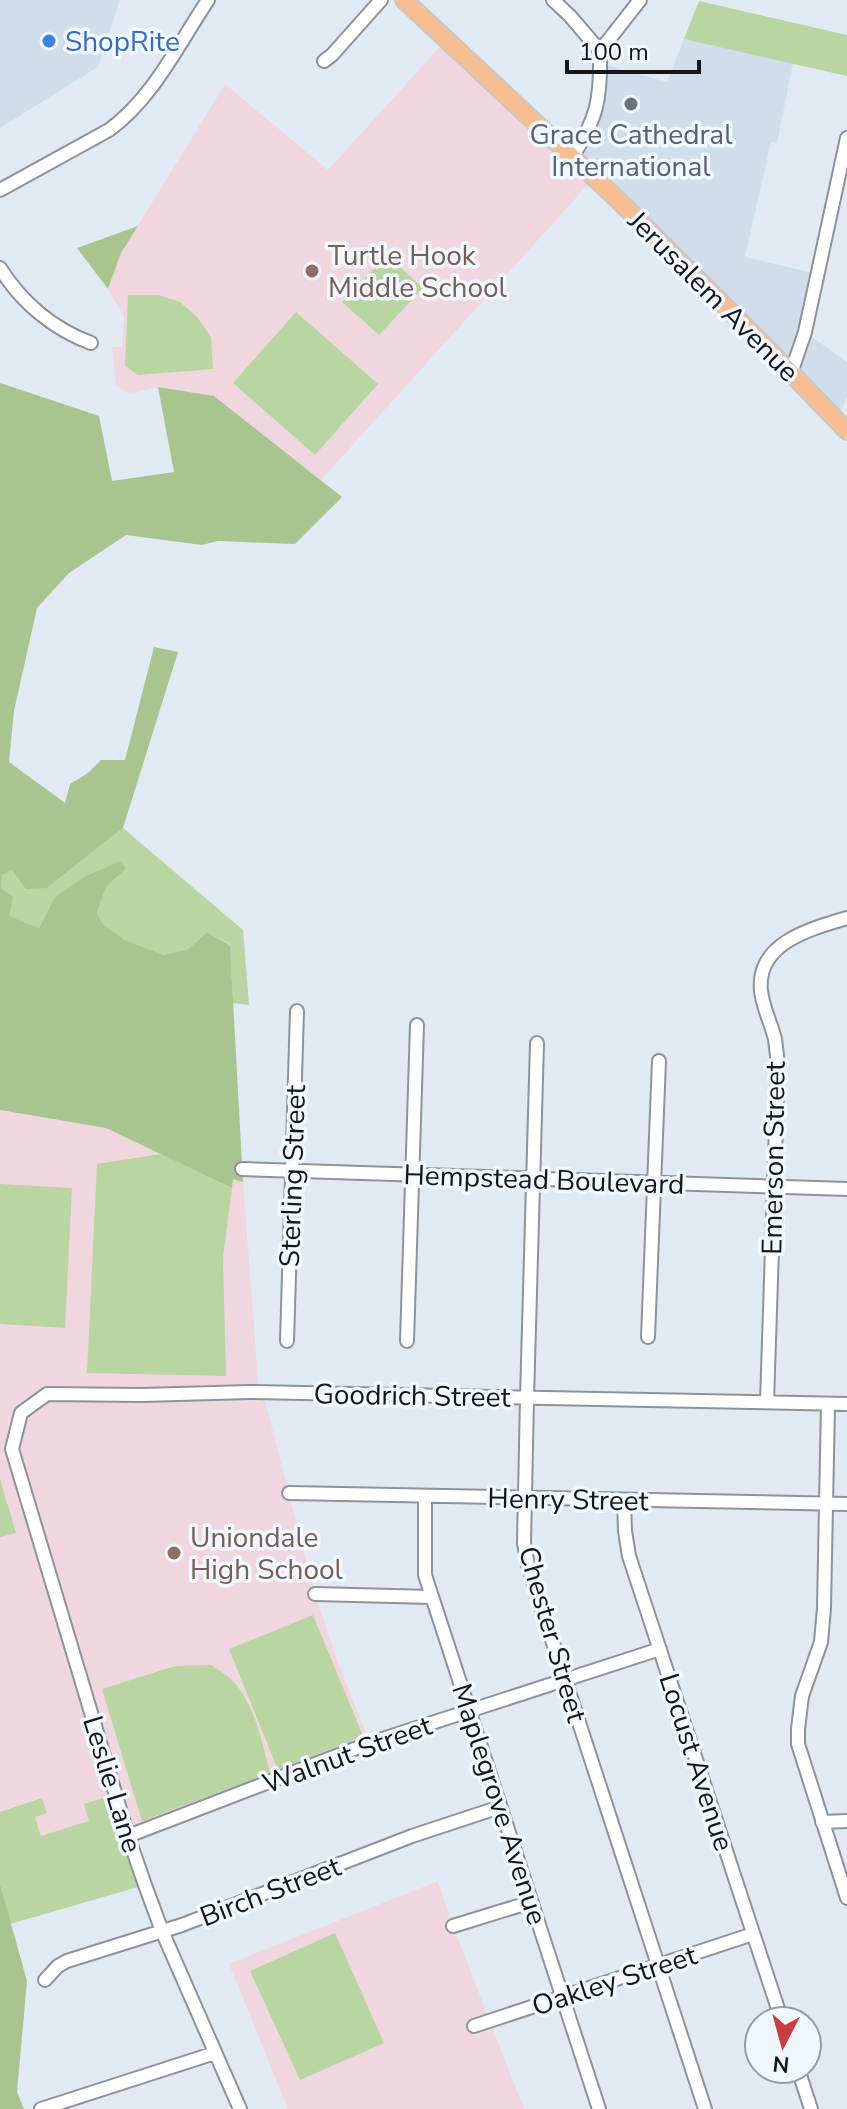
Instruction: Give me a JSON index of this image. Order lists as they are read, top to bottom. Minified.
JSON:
{"streets":{"main road":["Jerusalem Avenue"],"street":["Emerson Street","Sterling Street","Hempstead Boulevard","Goodrich Street","Henry Street","Chester Street","Walnut Street","Locust Avenue","Leslie Lane","Maplegrove Avenue","Birch Street","Oakley Street"]},"crossings":[["Emerson Street","Hempstead Boulevard"],["Emerson Street","Goodrich Street"],["Sterling Street","Hempstead Boulevard"],["Hempstead Boulevard","Chester Street"],["Goodrich Street","Chester Street"],["Goodrich Street","Leslie Lane"],["Henry Street","Chester Street"],["Henry Street","Locust Avenue"],["Henry Street","Maplegrove Avenue"],["Chester Street","Walnut Street"],["Chester Street","Oakley Street"],["Walnut Street","Locust Avenue"],["Walnut Street","Leslie Lane"],["Walnut Street","Maplegrove Avenue"],["Locust Avenue","Oakley Street"],["Leslie Lane","Birch Street"],["Maplegrove Avenue","Birch Street"],["Maplegrove Avenue","Oakley Street"]],"places":["ShopRite","Grace Cathedral International","Turtle Hook Middle School","Uniondale High School"],"scale_bar":"100 m","north":"bottom"}
